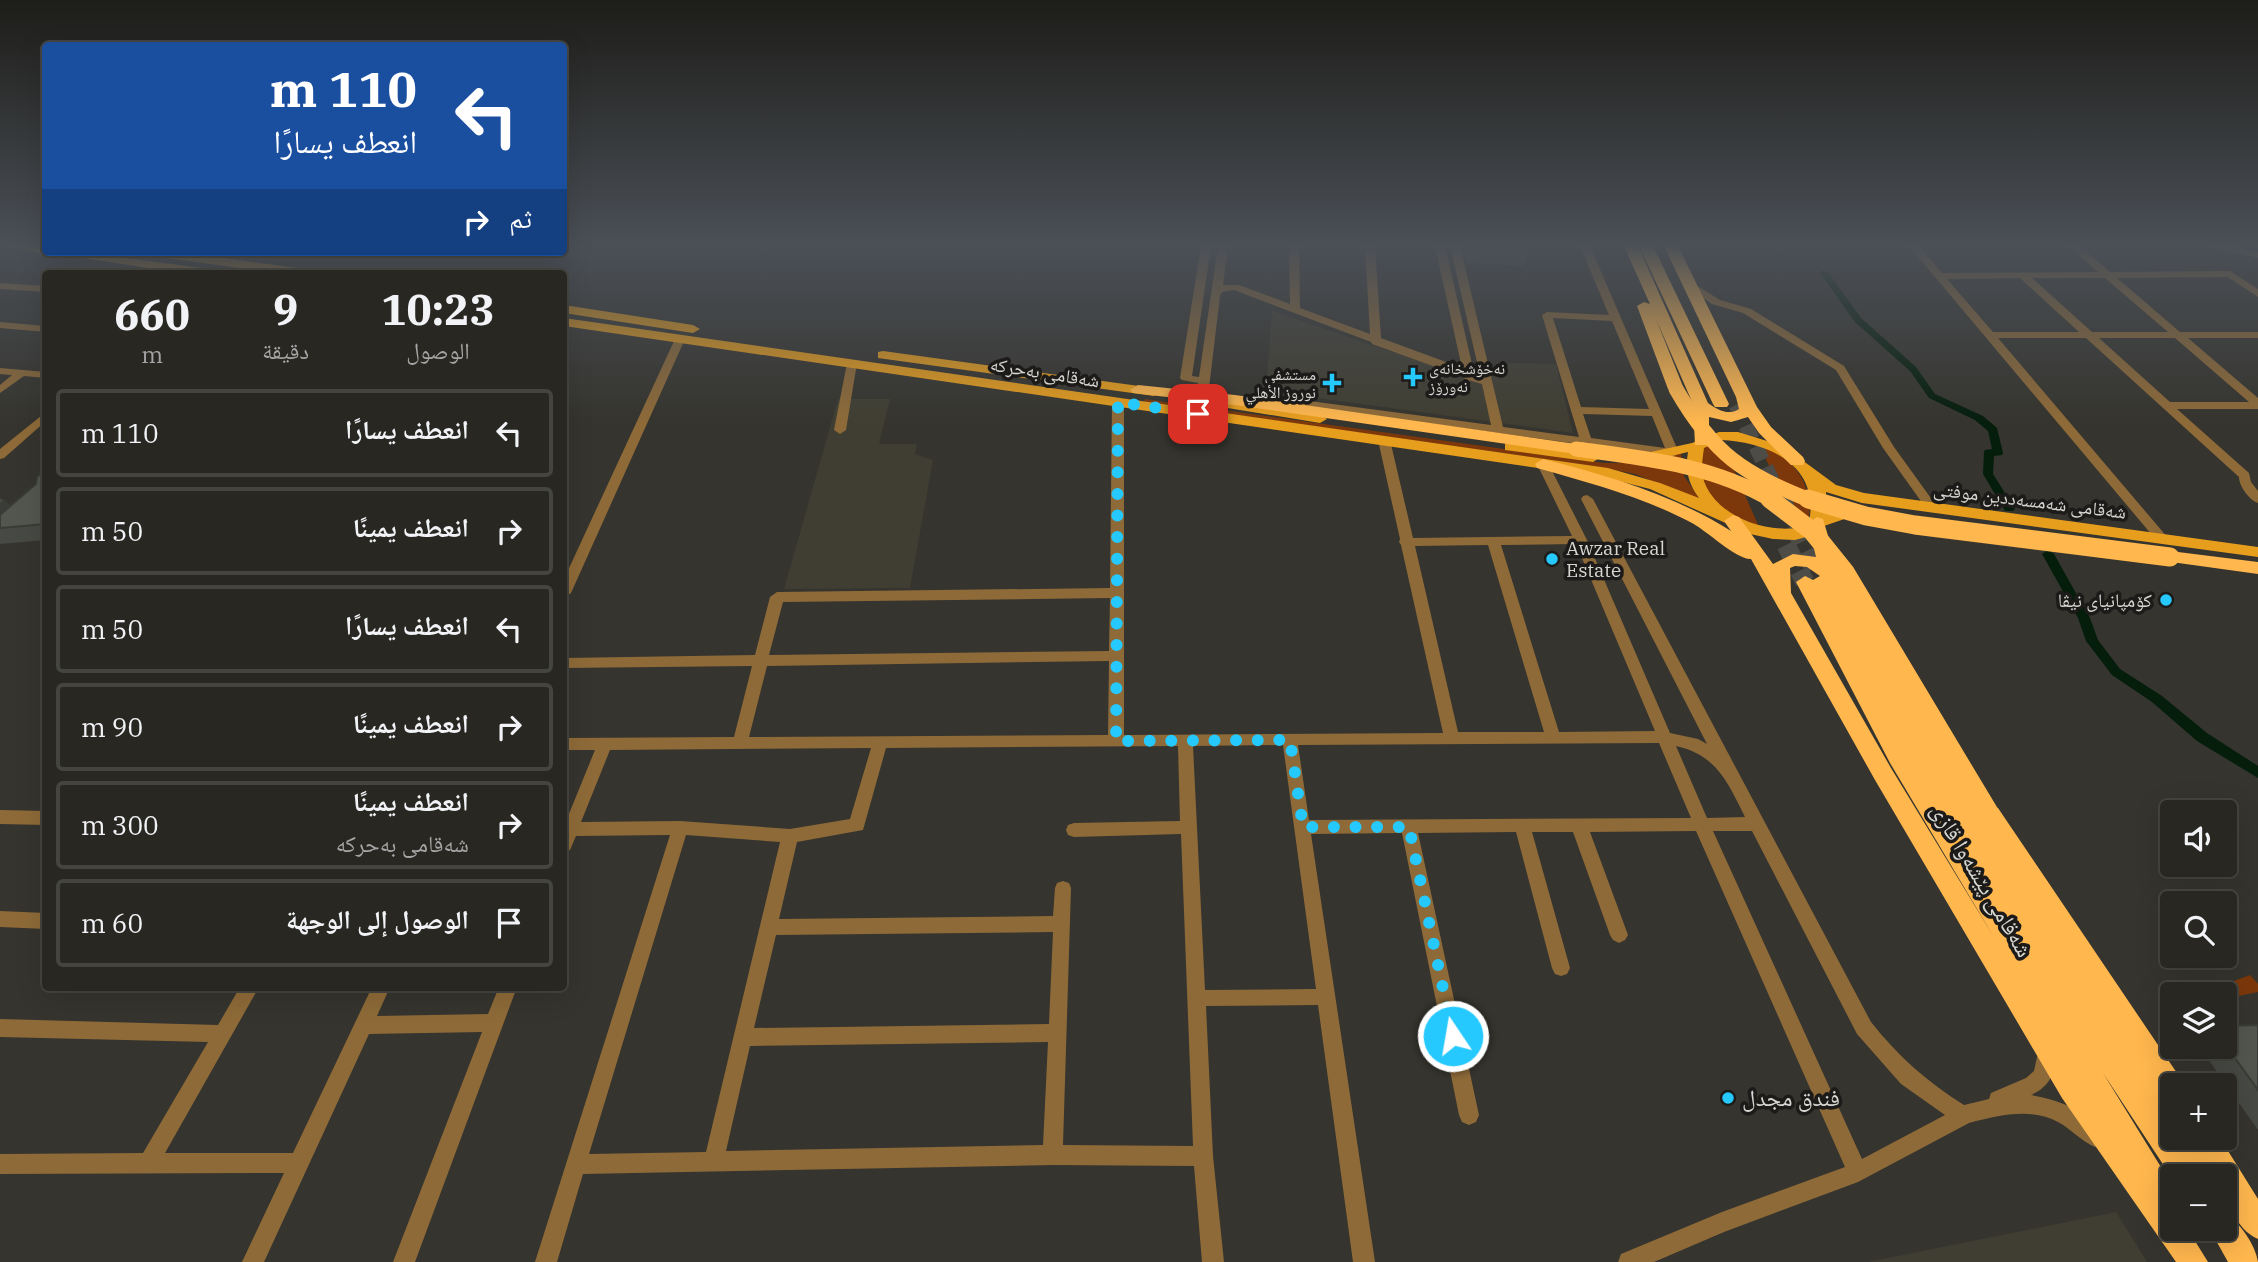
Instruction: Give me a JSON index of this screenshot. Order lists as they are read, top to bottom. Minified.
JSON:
{"streets":{"highway":["شەقامی پێشەوا قازی"],"main road":["شەقامی بەحرکە","شەقامی شەمسەددین موفتی"]},"crossings":[["شەقامی بەحرکە","شەقامی شەمسەددین موفتی"],["شەقامی بەحرکە","شەقامی پێشەوا قازی"],["شەقامی شەمسەددین موفتی","شەقامی پێشەوا قازی"]],"places":{"health":["نەخۆشخانەی نەورۆز","مستشفى نوروز الأهلي"],"other":["Awzar Real Estate","کۆمپانیای نیڤا","فندق مجدل"]},"page":{"turn":["110 m","انعطف يسارًا"],"then":"ثم","eta":["10:23","الوصول","9","دقيقة","660","m"],"list":[{"name":"انعطف يسارًا","value":"110 m"},{"name":"انعطف يمينًا","value":"50 m"},{"name":"انعطف يسارًا","value":"50 m"},{"name":"انعطف يمينًا","value":"90 m"},{"name":"انعطف يمينًا","note":"شەقامی بەحرکە","value":"300 m"},{"name":"الوصول إلى الوجهة","value":"60 m"}],"map_buttons":["+","−"]}}
